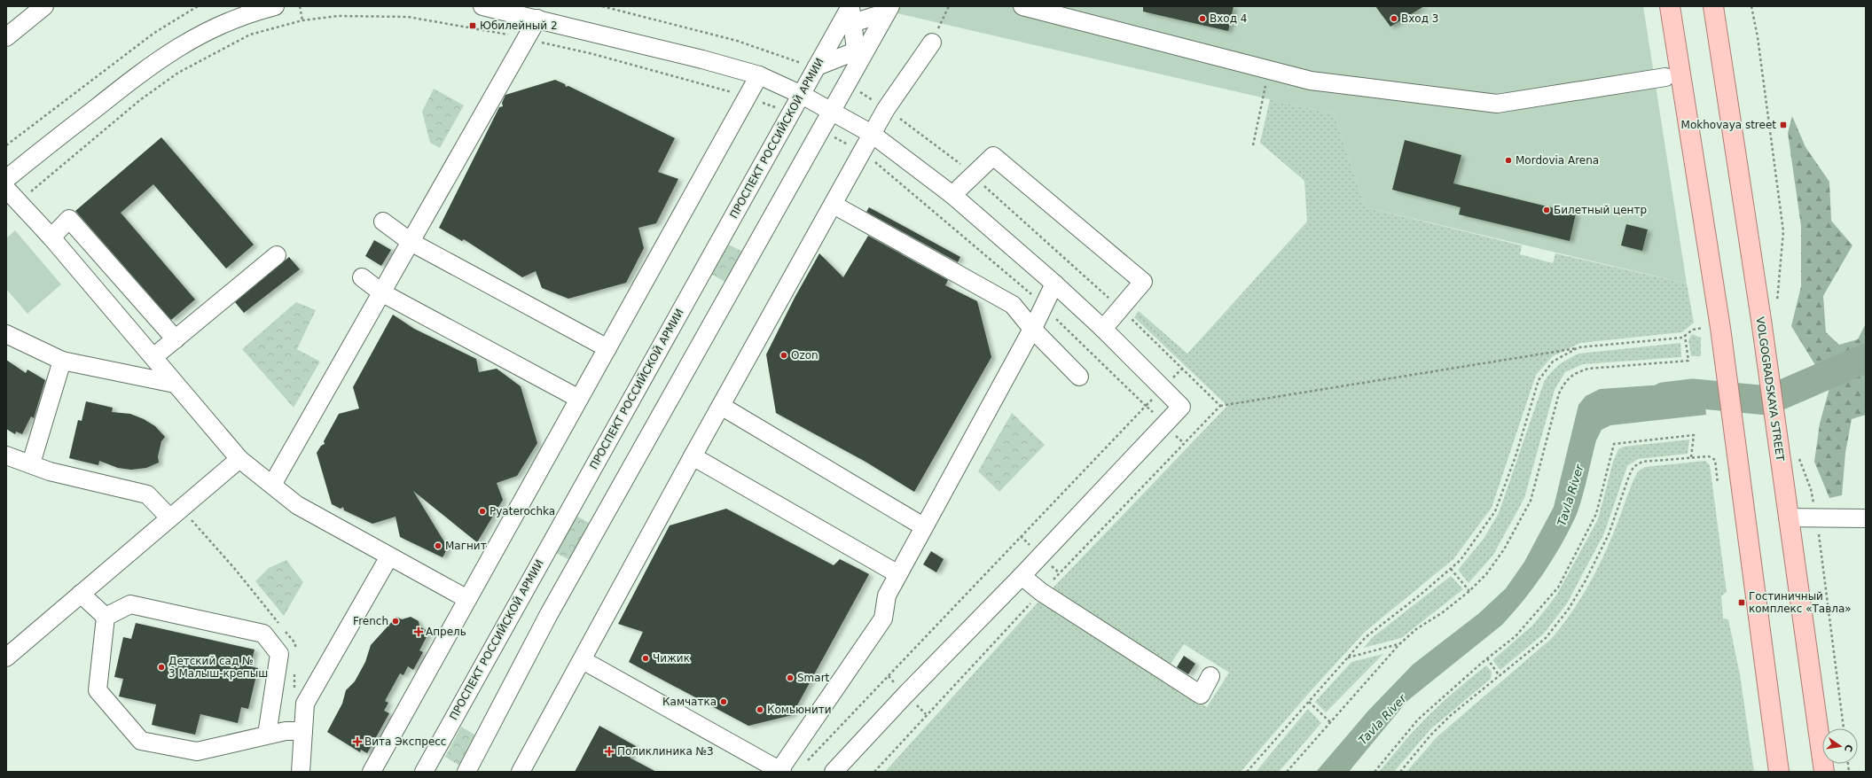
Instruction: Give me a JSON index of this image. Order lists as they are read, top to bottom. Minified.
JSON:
{"streets":{"main road":["VOLGOGRADSKAYA STREET"],"street":["ПРОСПЕКТ РОССИЙСКОЙ АРМИИ"]},"water":["Tavla River"],"places":{"other":["Вход 4","Вход 3","Mordovia Arena","Билетный центр","Ozon","Pyaterochka","Магнит","French","Чижик","Детский сад № 3 Малыш-крепыш","Smart","Камчатка","Комьюнити"],"transit":["Юбилейный 2","Mokhovaya street","Гостиничный комплекс «Тавла»"],"health":["Апрель","Вита Экспресс","Поликлиника №3"]},"north":"right"}
